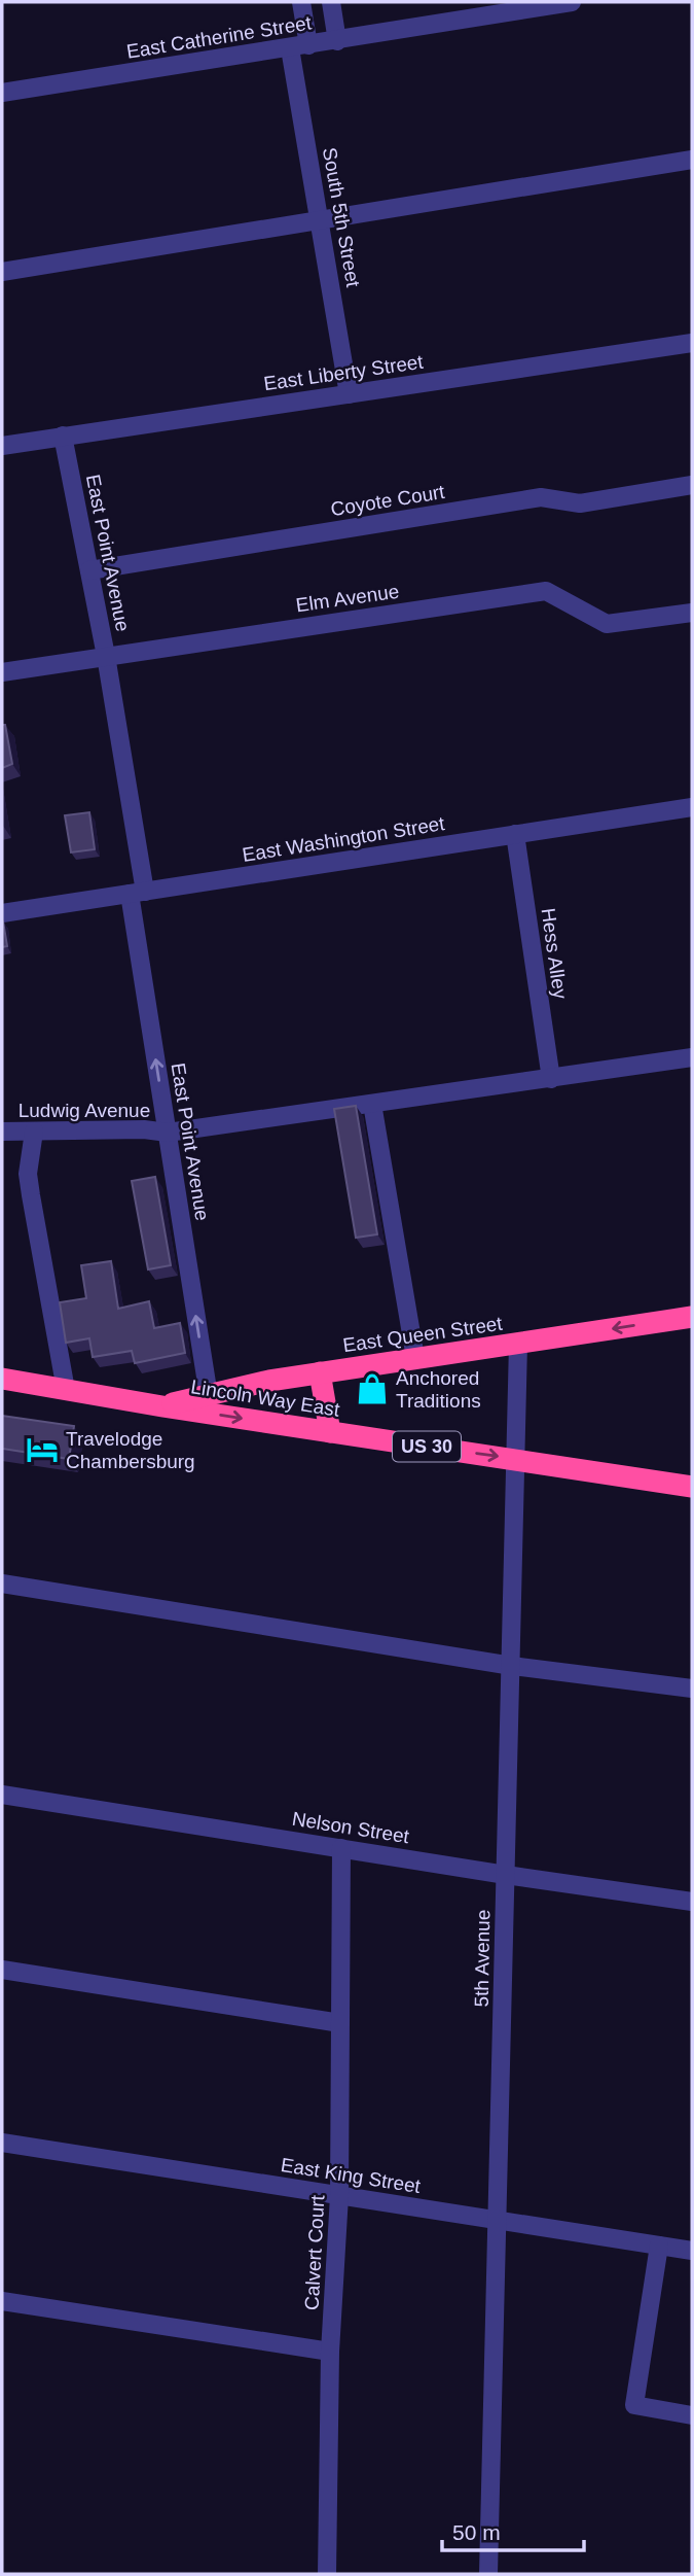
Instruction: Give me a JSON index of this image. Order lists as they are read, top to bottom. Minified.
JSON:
{"streets":{"highway":["East Queen Street","Lincoln Way East","US 30"],"street":["East Catherine Street","South 5th Street","East Liberty Street","Coyote Court","East Point Avenue","Elm Avenue","East Washington Street","Hess Alley","Ludwig Avenue","Nelson Street","5th Avenue","East King Street","Calvert Court"]},"crossings":[["East Catherine Street","South 5th Street"],["South 5th Street","East Liberty Street"],["East Liberty Street","East Point Avenue"],["Coyote Court","East Point Avenue"],["East Point Avenue","Elm Avenue"],["East Point Avenue","East Washington Street"],["East Point Avenue","Ludwig Avenue"],["East Point Avenue","East Queen Street"],["East Washington Street","Hess Alley"],["East Queen Street","Lincoln Way East"],["East Queen Street","5th Avenue"],["Lincoln Way East","5th Avenue"],["Nelson Street","5th Avenue"],["Nelson Street","Calvert Court"],["5th Avenue","East King Street"],["East King Street","Calvert Court"]],"one_way":["Lincoln Way East"],"places":{"shop":["Anchored Traditions"],"hotel":["Travelodge Chambersburg"]},"scale_bar":"50 m"}
